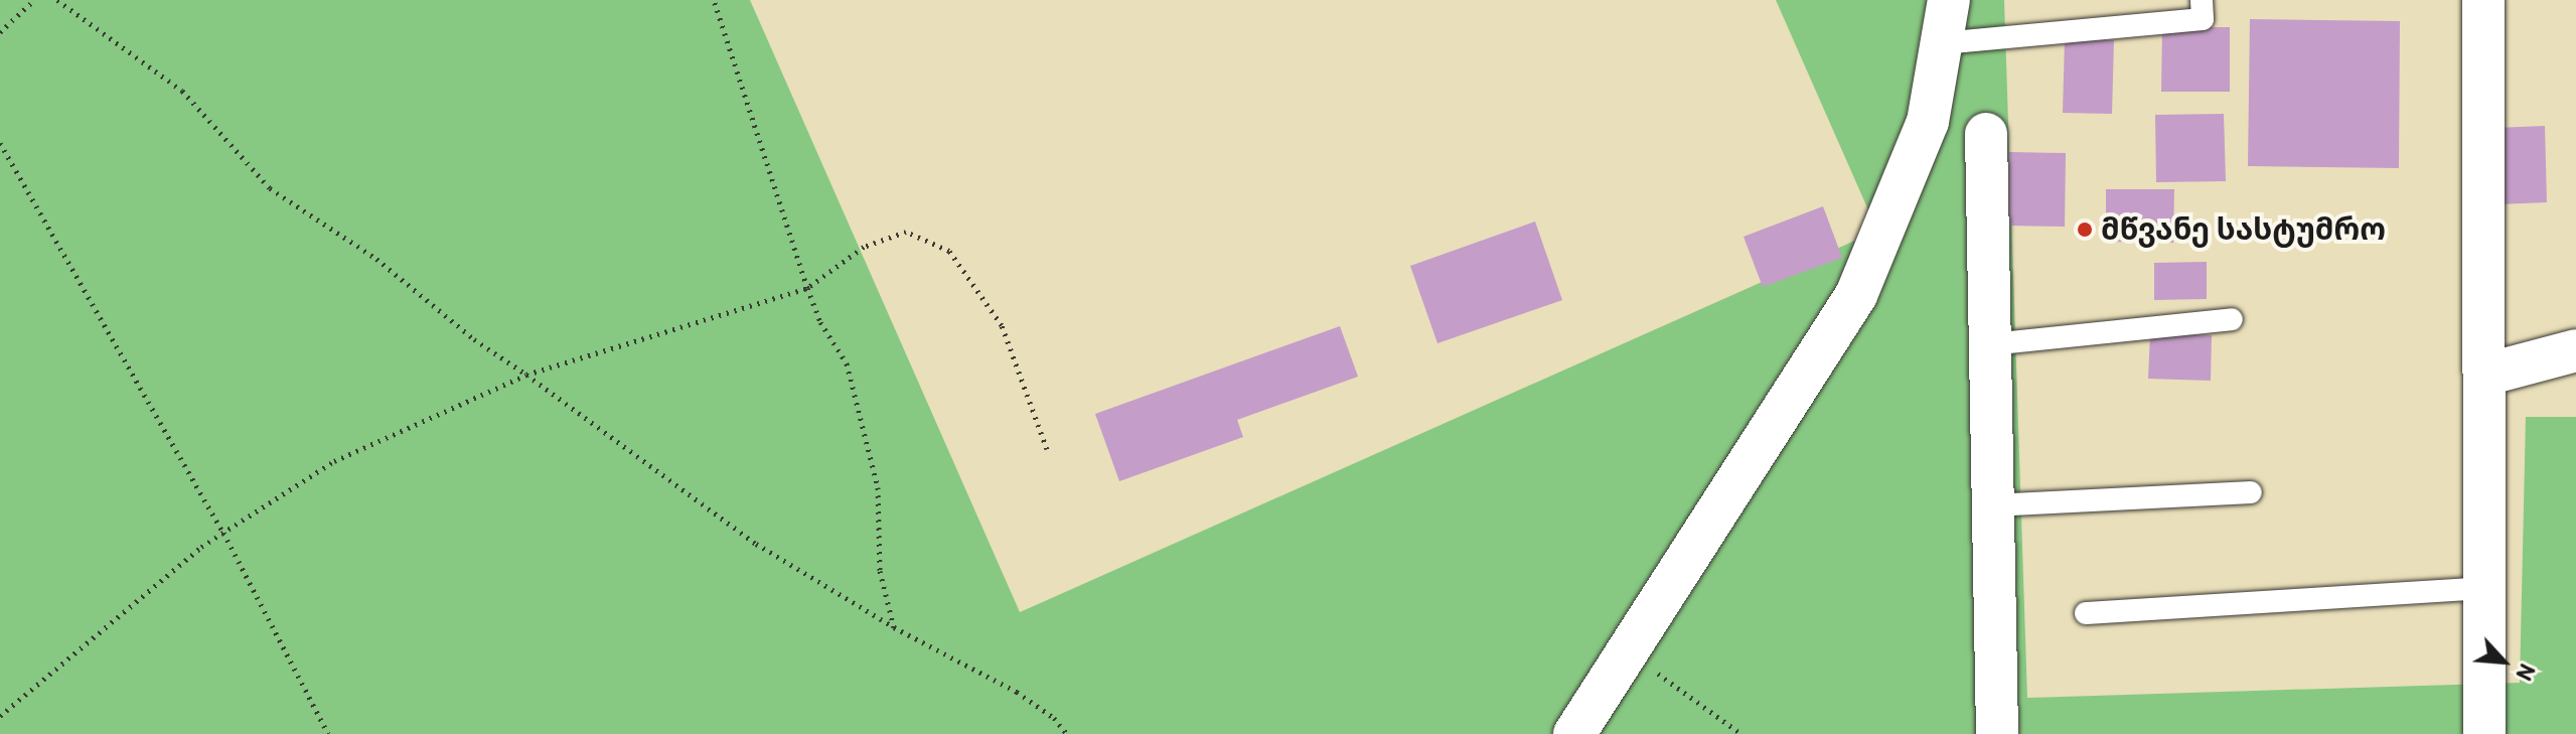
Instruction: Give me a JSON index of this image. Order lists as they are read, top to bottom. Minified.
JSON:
{"places":["მწვანე სასტუმრო"],"north":"bottom right"}
